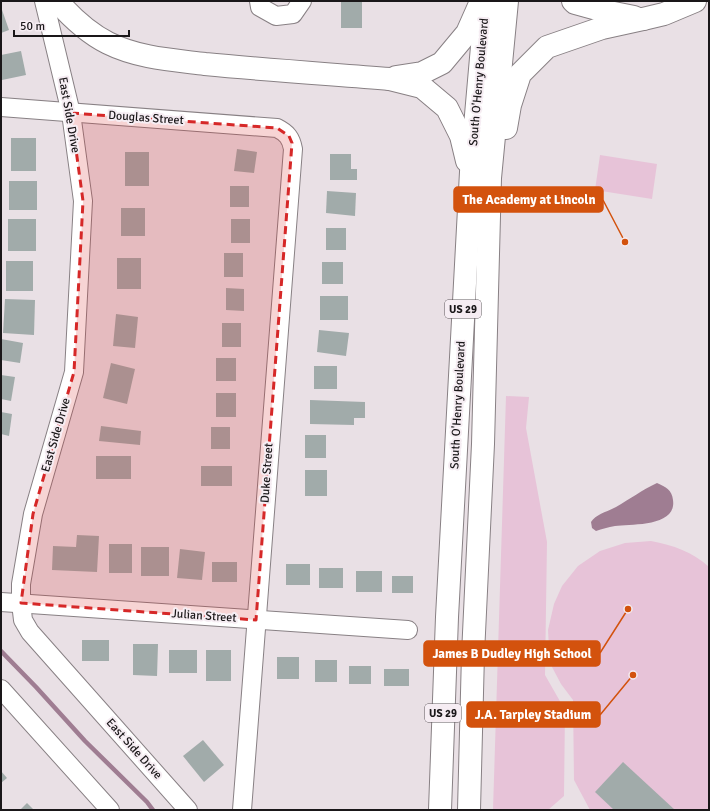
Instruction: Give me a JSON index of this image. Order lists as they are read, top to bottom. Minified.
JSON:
{"streets":{"main road":["South O'Henry Boulevard","US 29"],"street":["East Side Drive","Douglas Street","Duke Street","Julian Street"]},"crossings":[["East Side Drive","Douglas Street"],["East Side Drive","Julian Street"],["Douglas Street","Duke Street"],["Duke Street","Julian Street"]],"places":["The Academy at Lincoln","James B Dudley High School","J.A. Tarpley Stadium"],"scale_bar":"50 m"}
